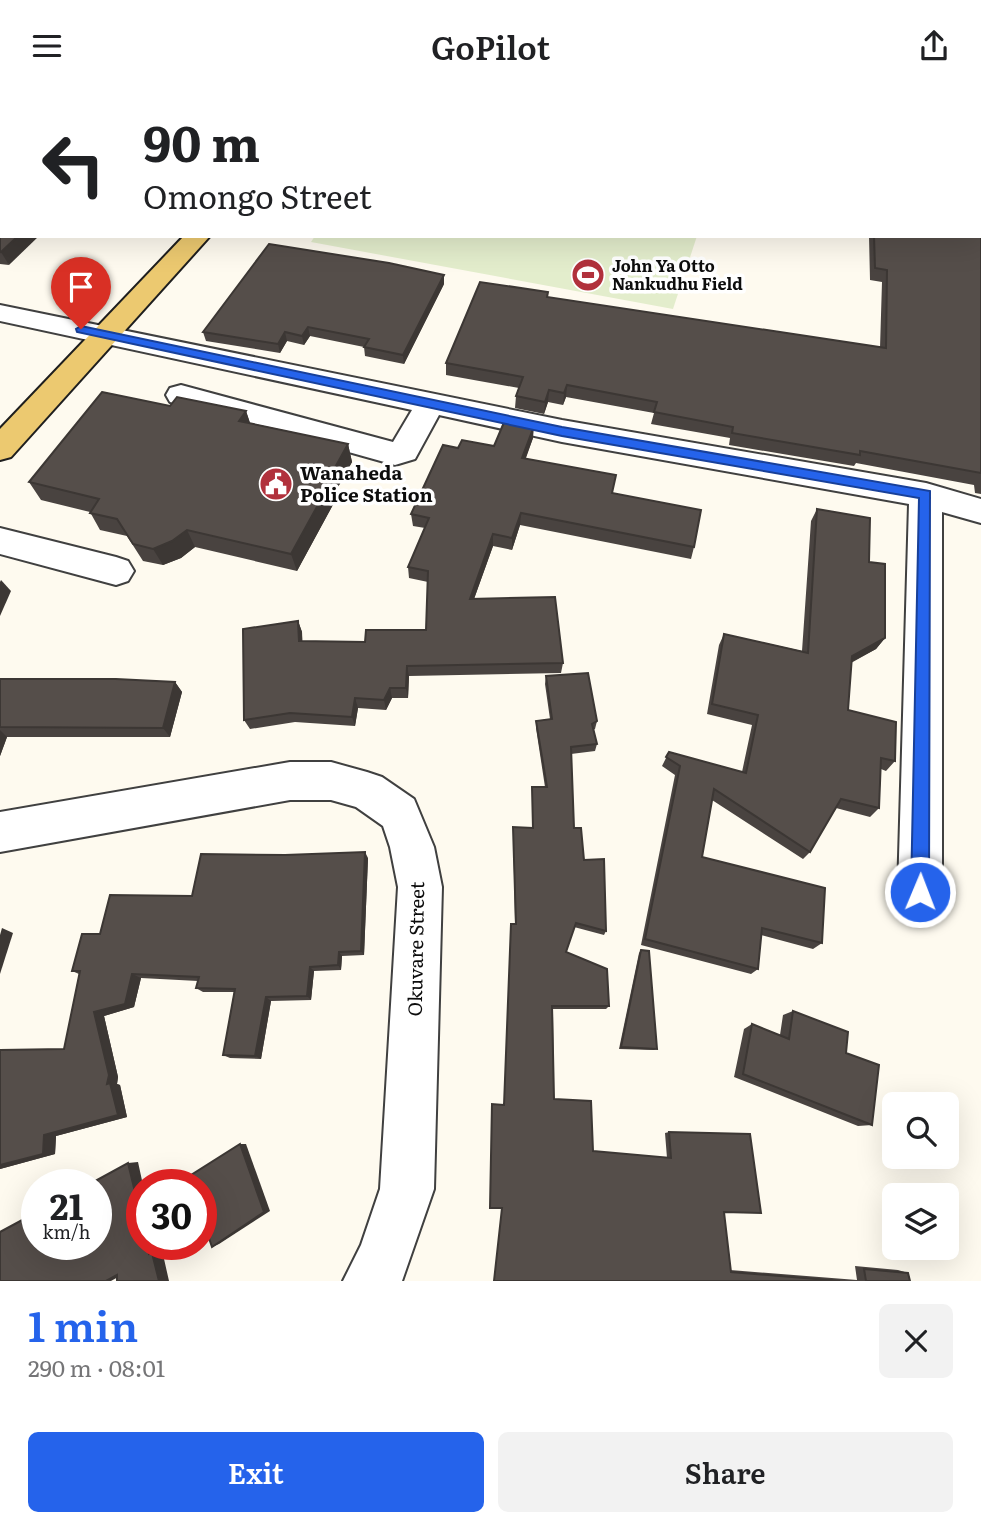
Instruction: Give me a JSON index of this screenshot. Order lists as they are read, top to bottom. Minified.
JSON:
{"streets":{"street":["Okuvare Street"]},"places":{"sports":["John Ya Otto Nankudhu Field"],"public building":["Wanaheda Police Station"]},"page":{"header":"GoPilot","turn":["90 m","Omongo Street"],"speed":"21 km/h","limit":"30","heading":["1 min","290 m · 08:01"],"buttons":["Exit","Share"]}}
